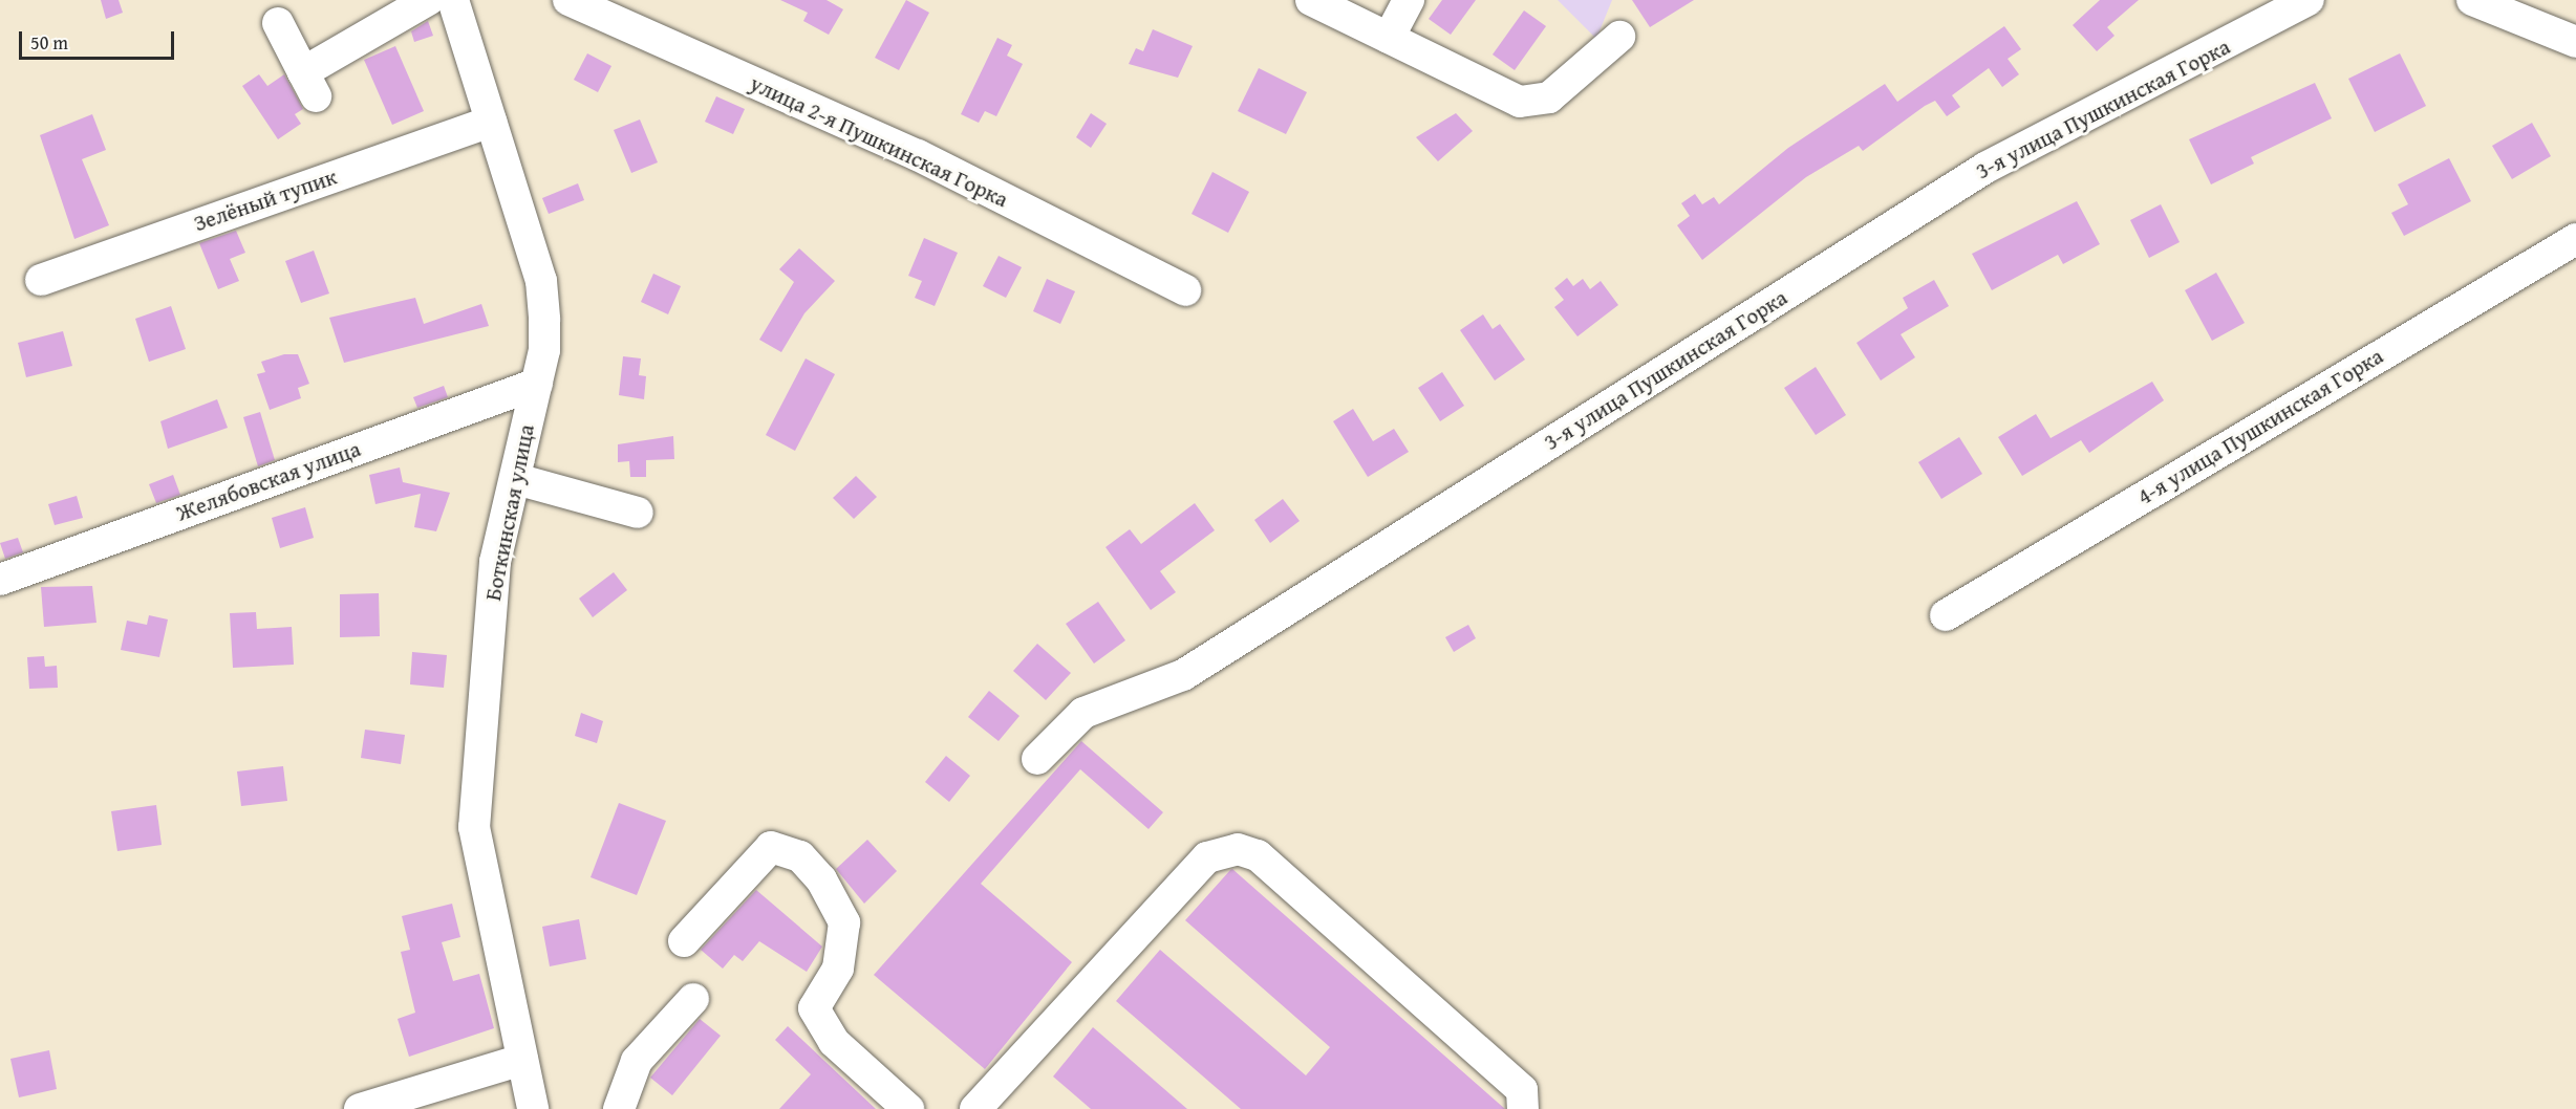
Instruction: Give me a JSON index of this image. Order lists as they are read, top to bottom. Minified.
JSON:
{"streets":{"street":["3-я улица Пушкинская Горка","улица 2-я Пушкинская Горка","Зелёный тупик","4-я улица Пушкинская Горка","Желябовская улица","Боткинская улица"]},"crossings":[["Зелёный тупик","Боткинская улица"],["Желябовская улица","Боткинская улица"]],"scale_bar":"50 m"}
